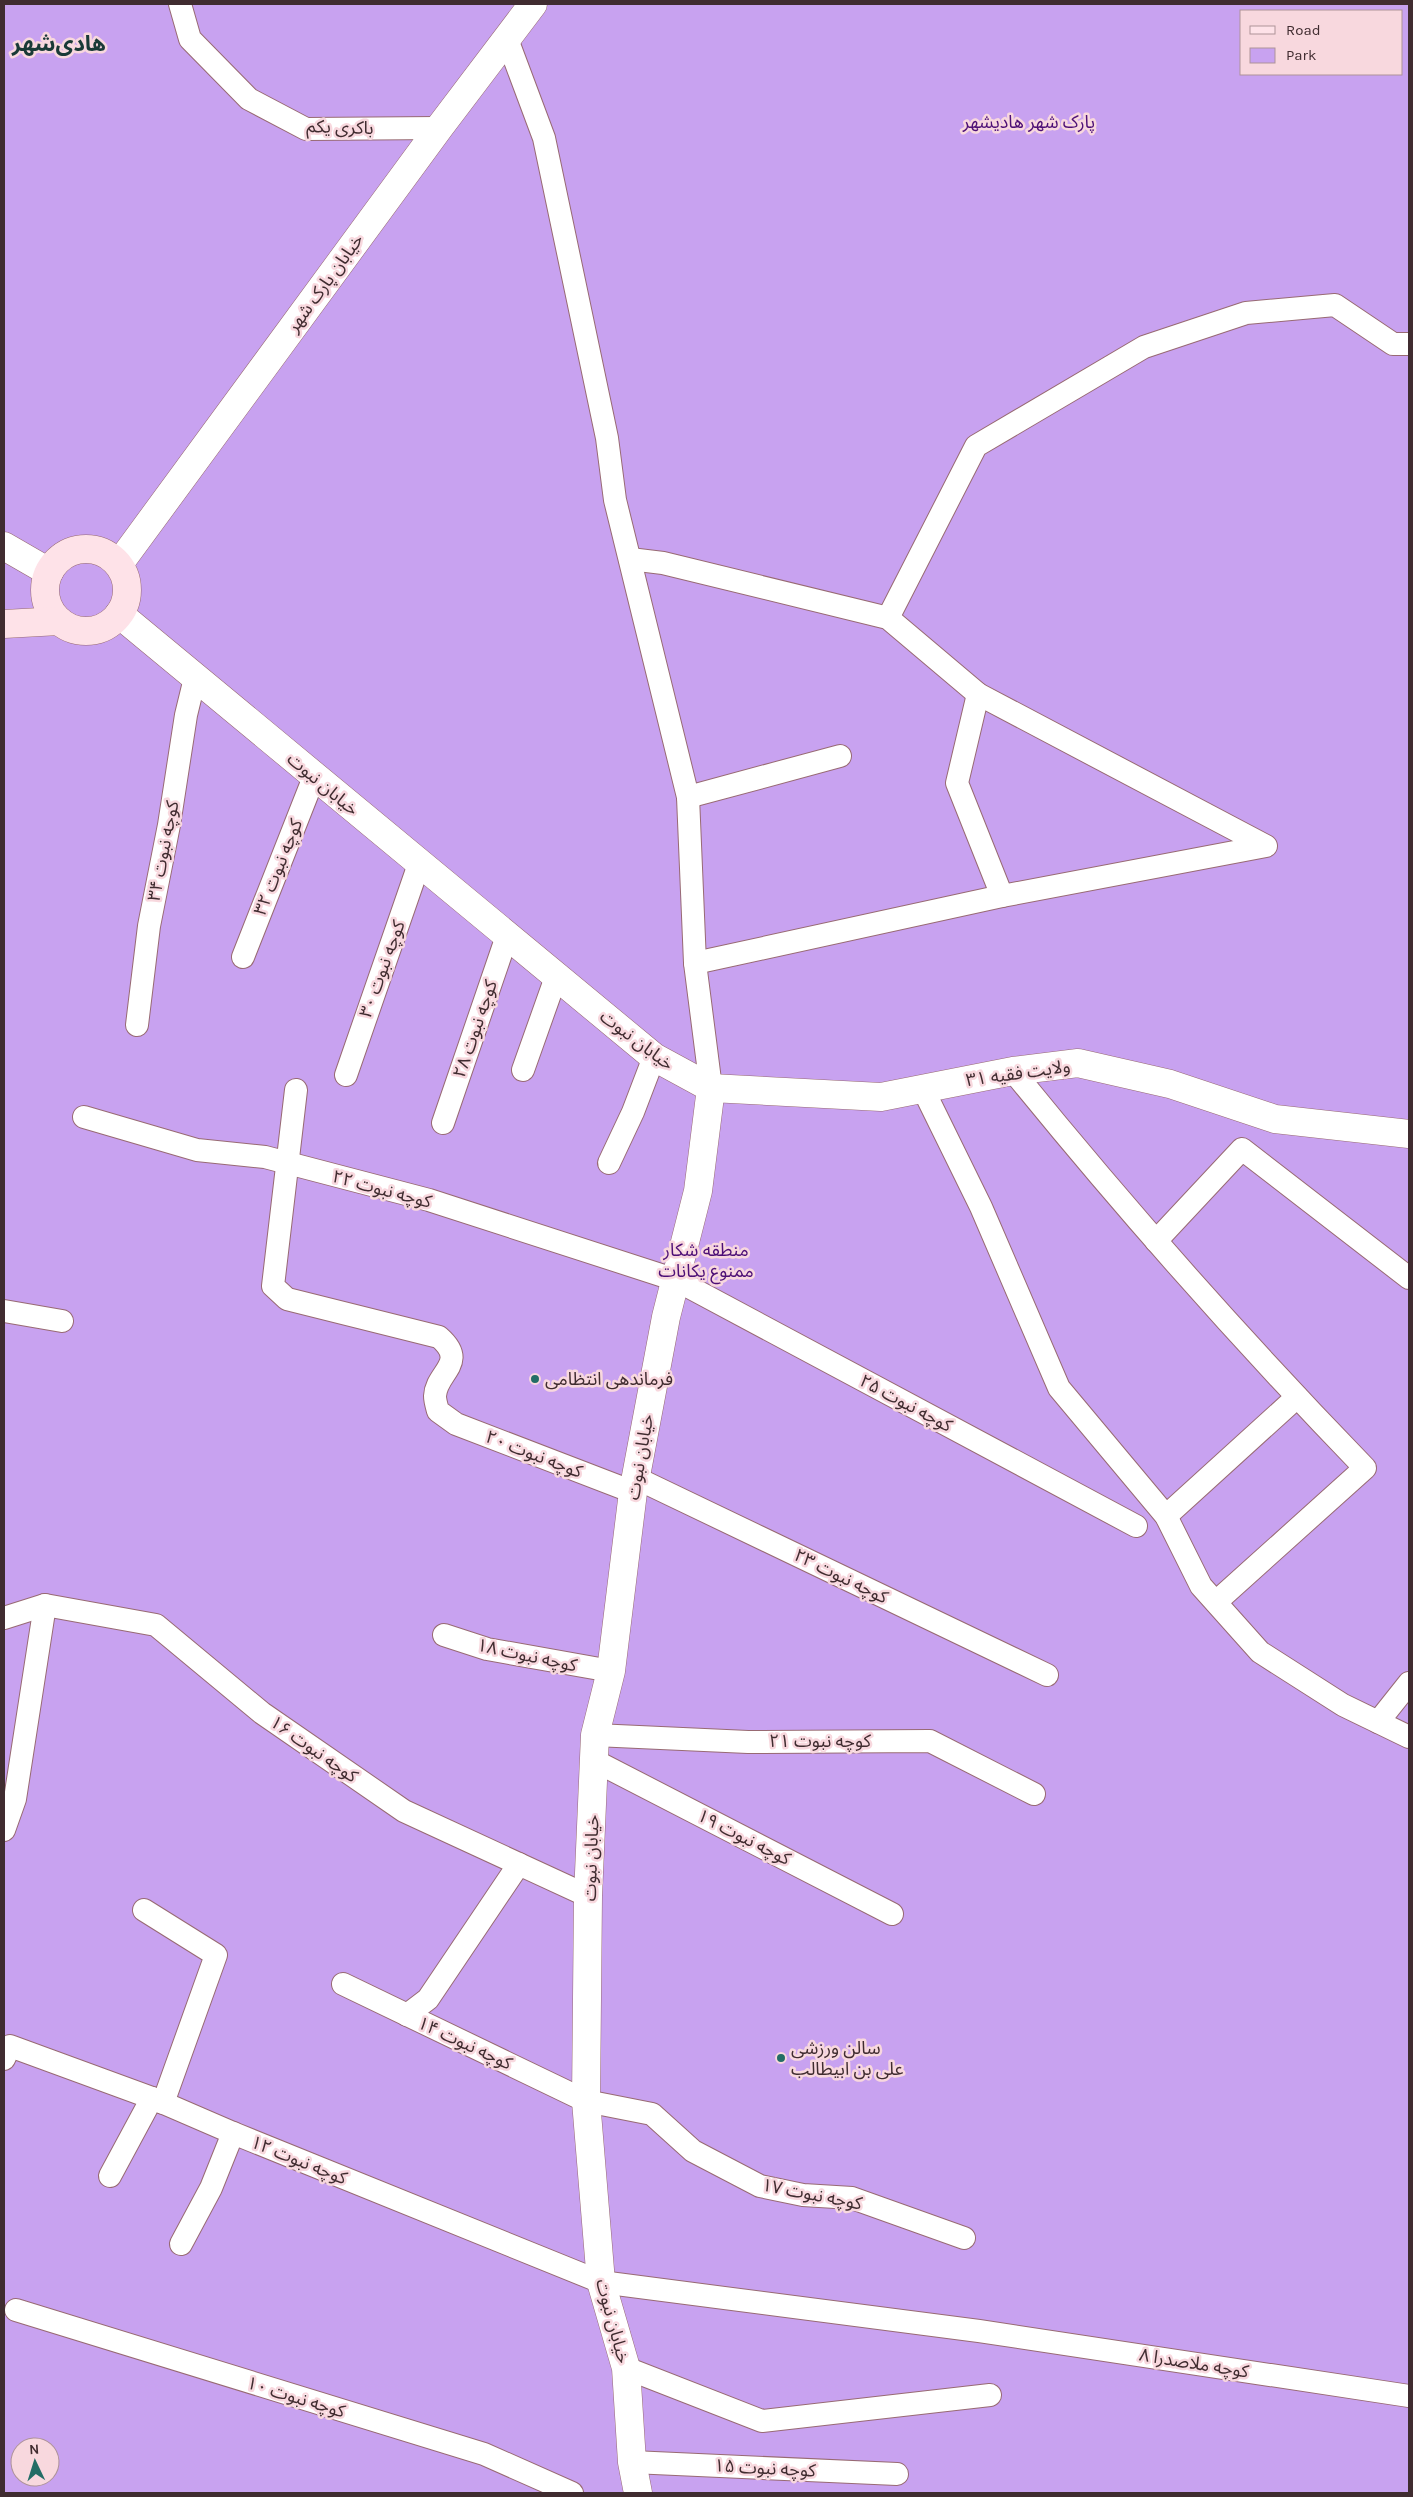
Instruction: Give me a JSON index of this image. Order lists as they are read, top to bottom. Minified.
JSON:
{"streets":{"street":["باکری یکم","خیابان پارک شهر","خیابان نبوت","کوچه نبوت ۳۴","کوچه نبوت ۳۲","کوچه نبوت ۳۰","کوچه نبوت ۲۸","ولایت فقیه ۳۱","کوچه نبوت ۲۲","کوچه نبوت ۲۵","کوچه نبوت ۲۰","کوچه نبوت ۲۳","کوچه نبوت ۱۸","کوچه نبوت ۲۱","کوچه نبوت ۱۶","کوچه نبوت ۱۹","کوچه نبوت ۱۴","کوچه نبوت ۱۲","کوچه نبوت ۱۷","کوچه ملاصدرا ۸","کوچه نبوت ۱۰","کوچه نبوت ۱۵"]},"crossings":[["باکری یکم","خیابان پارک شهر"],["خیابان پارک شهر","خیابان نبوت"],["خیابان نبوت","کوچه نبوت ۳۴"],["خیابان نبوت","کوچه نبوت ۳۲"],["خیابان نبوت","کوچه نبوت ۳۰"],["خیابان نبوت","کوچه نبوت ۲۸"],["خیابان نبوت","ولایت فقیه ۳۱"],["خیابان نبوت","کوچه نبوت ۲۲"],["خیابان نبوت","کوچه نبوت ۲۵"],["خیابان نبوت","کوچه نبوت ۲۰"],["خیابان نبوت","کوچه نبوت ۲۳"],["خیابان نبوت","کوچه نبوت ۱۸"],["خیابان نبوت","کوچه نبوت ۲۱"],["خیابان نبوت","کوچه نبوت ۱۶"],["خیابان نبوت","کوچه نبوت ۱۹"],["خیابان نبوت","کوچه نبوت ۱۴"],["خیابان نبوت","کوچه نبوت ۱۲"],["خیابان نبوت","کوچه نبوت ۱۷"],["خیابان نبوت","کوچه نبوت ۱۵"],["کوچه نبوت ۲۲","کوچه نبوت ۲۵"],["کوچه نبوت ۲۲","کوچه نبوت ۲۰"],["کوچه نبوت ۲۰","کوچه نبوت ۲۳"],["کوچه نبوت ۲۱","کوچه نبوت ۱۹"],["کوچه نبوت ۱۴","کوچه نبوت ۱۷"],["کوچه نبوت ۱۲","کوچه ملاصدرا ۸"]],"districts":["هادی‌شهر"],"parks":["پارک شهر هادیشهر","منطقه شکار ممنوع یکانات"],"places":["فرماندهی انتظامی","سالن ورزشی علی بن ابیطالب"],"legend":["Road","Park"],"north":"top"}
